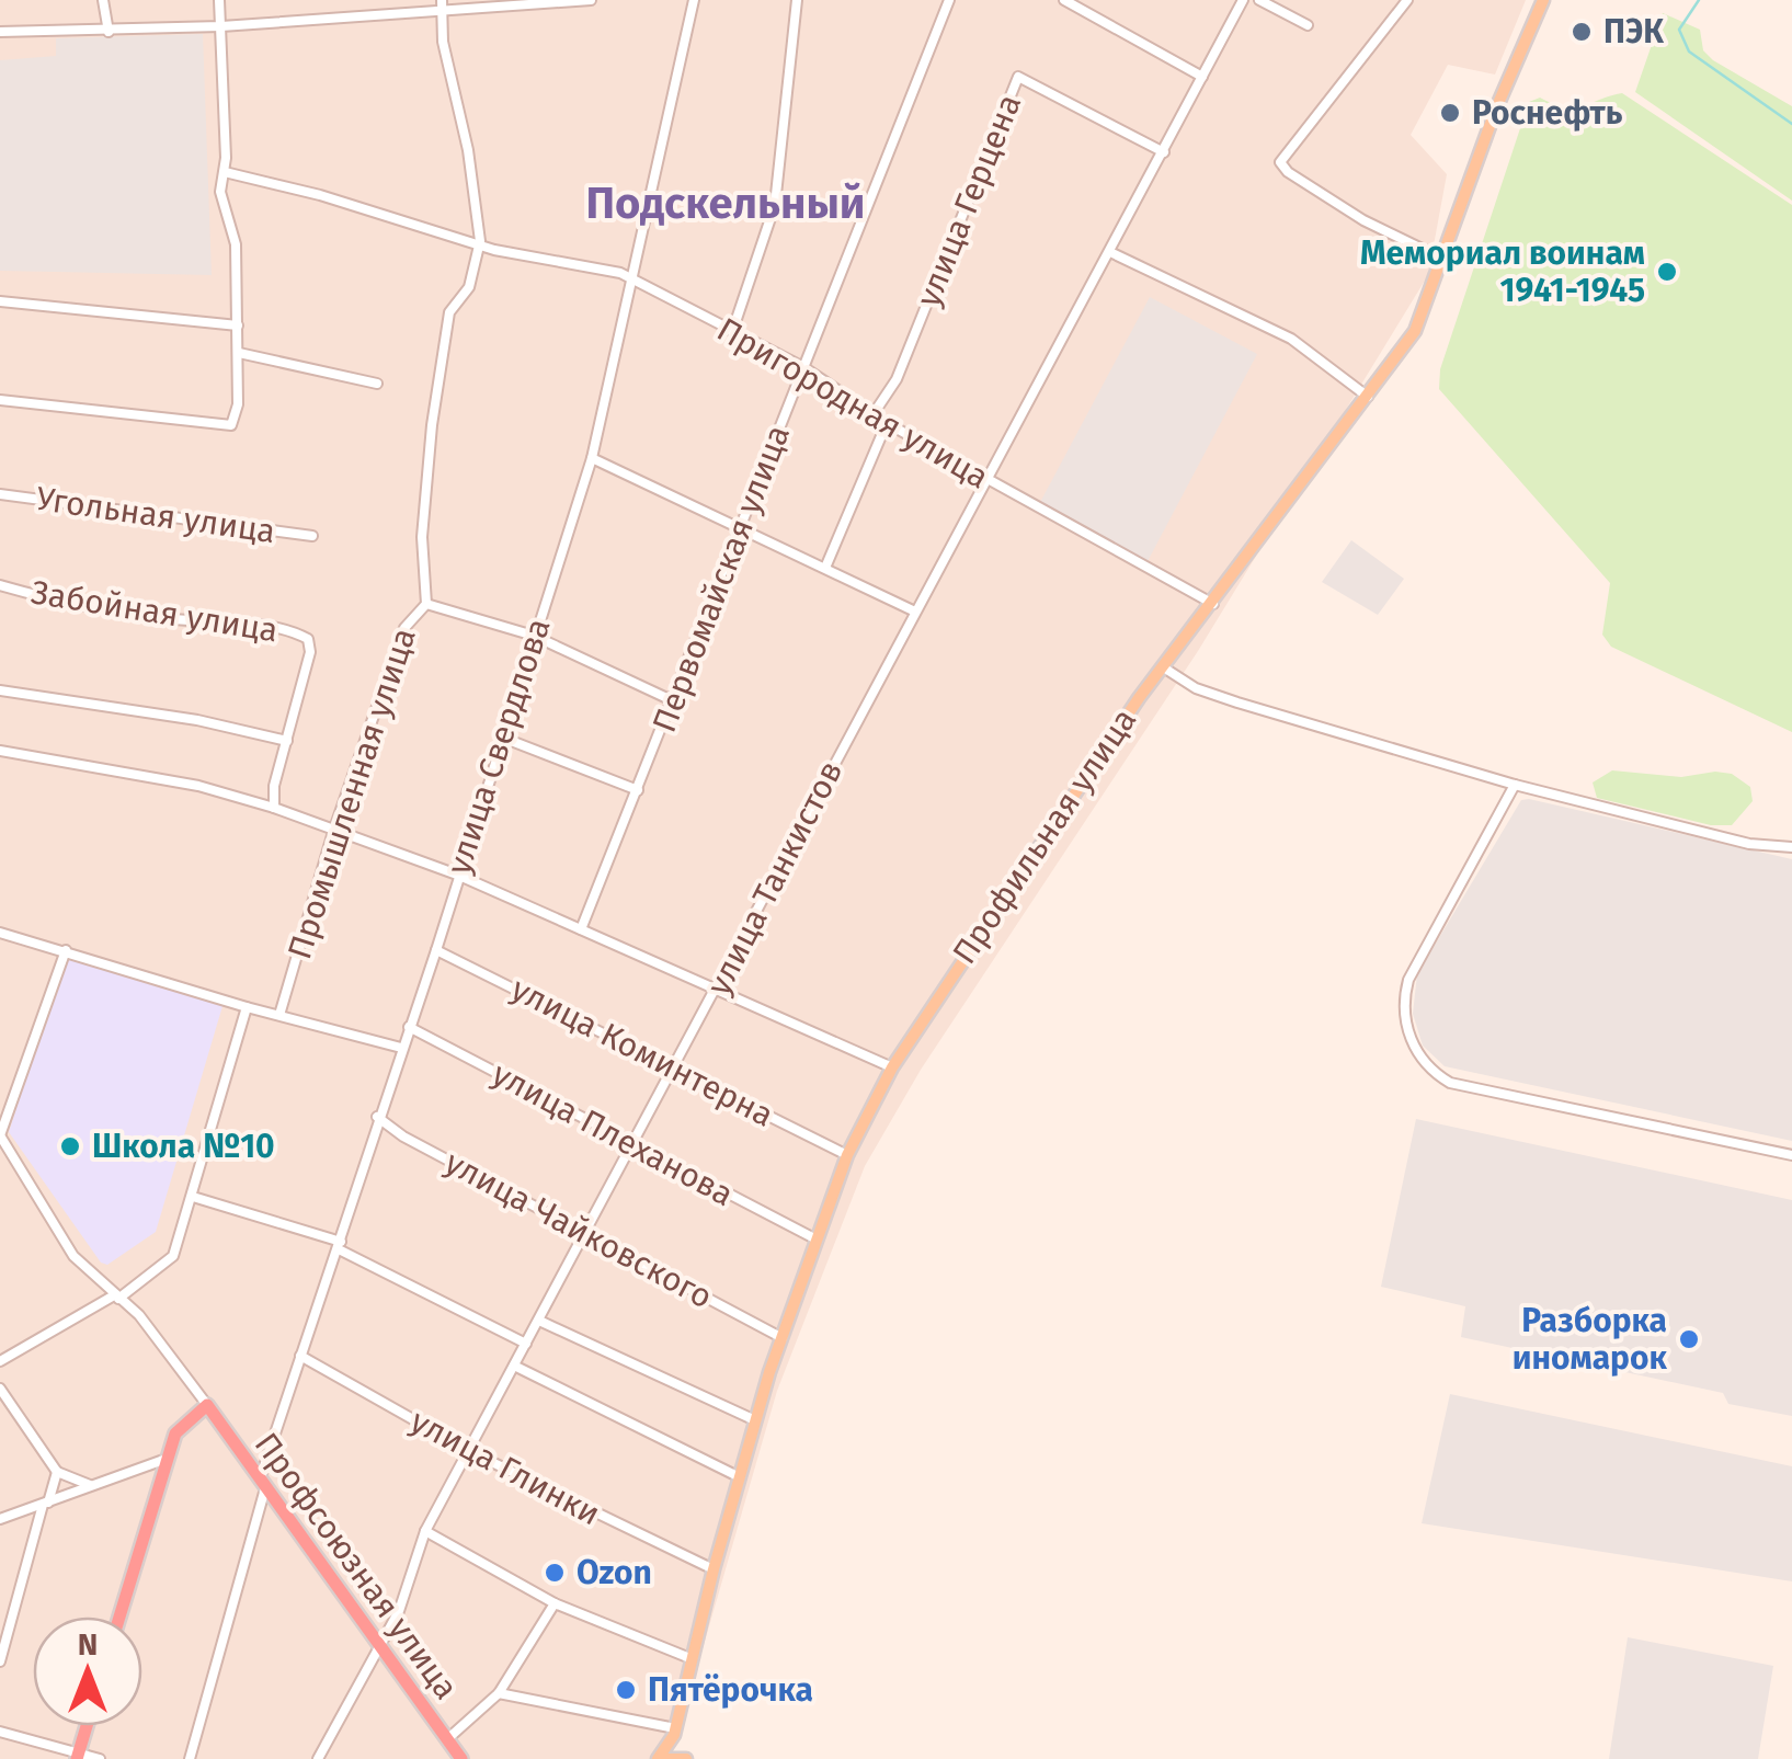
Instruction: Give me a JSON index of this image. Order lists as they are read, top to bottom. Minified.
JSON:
{"streets":{"highway":["Профсоюзная улица"],"main road":["Профильная улица"],"street":["улица Герцена","Пригородная улица","Угольная улица","Первомайская улица","Забойная улица","улица Свердлова","Промышленная улица","улица Танкистов","улица Коминтерна","улица Плеханова","улица Чайковского","улица Глинки"]},"crossings":[["улица Герцена","Пригородная улица"],["улица Герцена","улица Танкистов"],["Пригородная улица","Первомайская улица"],["Пригородная улица","улица Свердлова"],["Пригородная улица","Промышленная улица"],["Пригородная улица","Профильная улица"],["Пригородная улица","улица Танкистов"],["улица Свердлова","улица Коминтерна"],["улица Свердлова","улица Плеханова"],["улица Свердлова","улица Чайковского"],["улица Свердлова","улица Глинки"],["улица Свердлова","Профсоюзная улица"],["Профильная улица","улица Коминтерна"],["Профильная улица","улица Плеханова"],["Профильная улица","улица Чайковского"],["Профильная улица","улица Глинки"],["улица Танкистов","улица Коминтерна"],["улица Танкистов","улица Плеханова"],["улица Танкистов","улица Чайковского"],["улица Танкистов","улица Глинки"],["улица Танкистов","Профсоюзная улица"]],"districts":["Подскельный"],"places":["ПЭК","Роснефть","Мемориал воинам 1941-1945","Школа №10","Разборка иномарок","Ozon","Пятёрочка"],"north":"top"}
